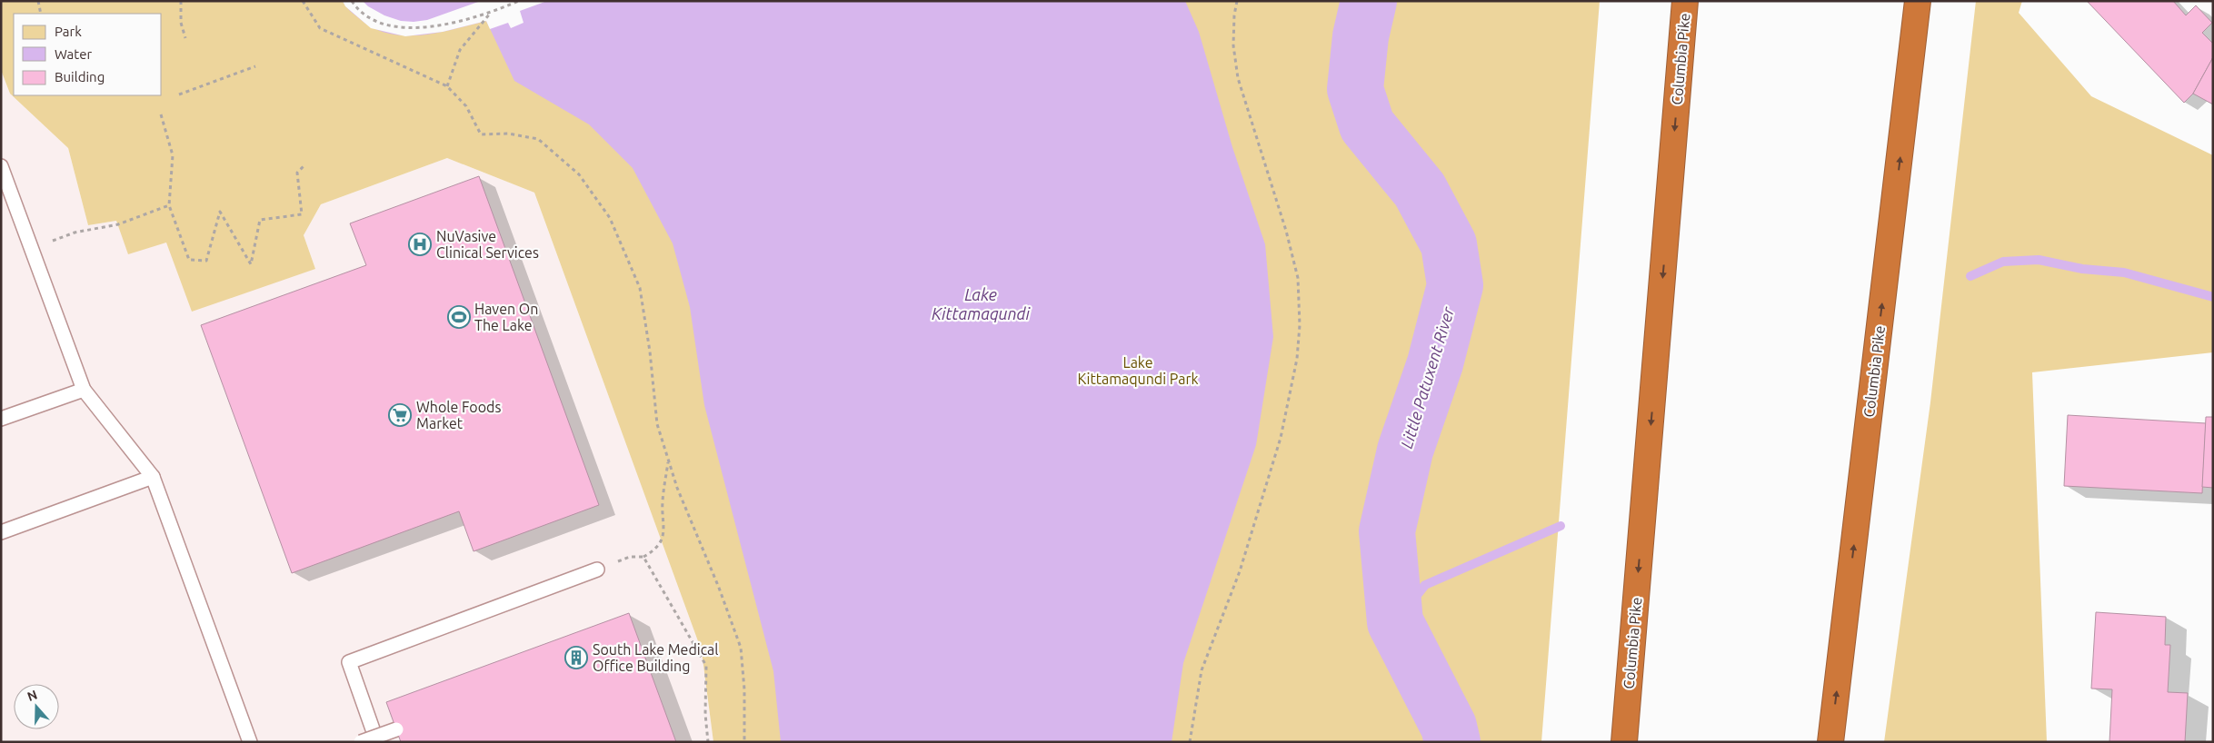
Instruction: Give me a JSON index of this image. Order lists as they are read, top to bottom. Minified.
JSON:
{"streets":{"highway":["Columbia Pike"]},"water":["Lake Kittamaqundi","Little Patuxent River"],"parks":["Lake Kittamaqundi Park"],"places":{"hospital":["NuVasive Clinical Services"],"sports":["Haven On The Lake"],"supermarket":["Whole Foods Market"],"building":["South Lake Medical Office Building"]},"legend":["Park","Water","Building"],"north":"top"}
